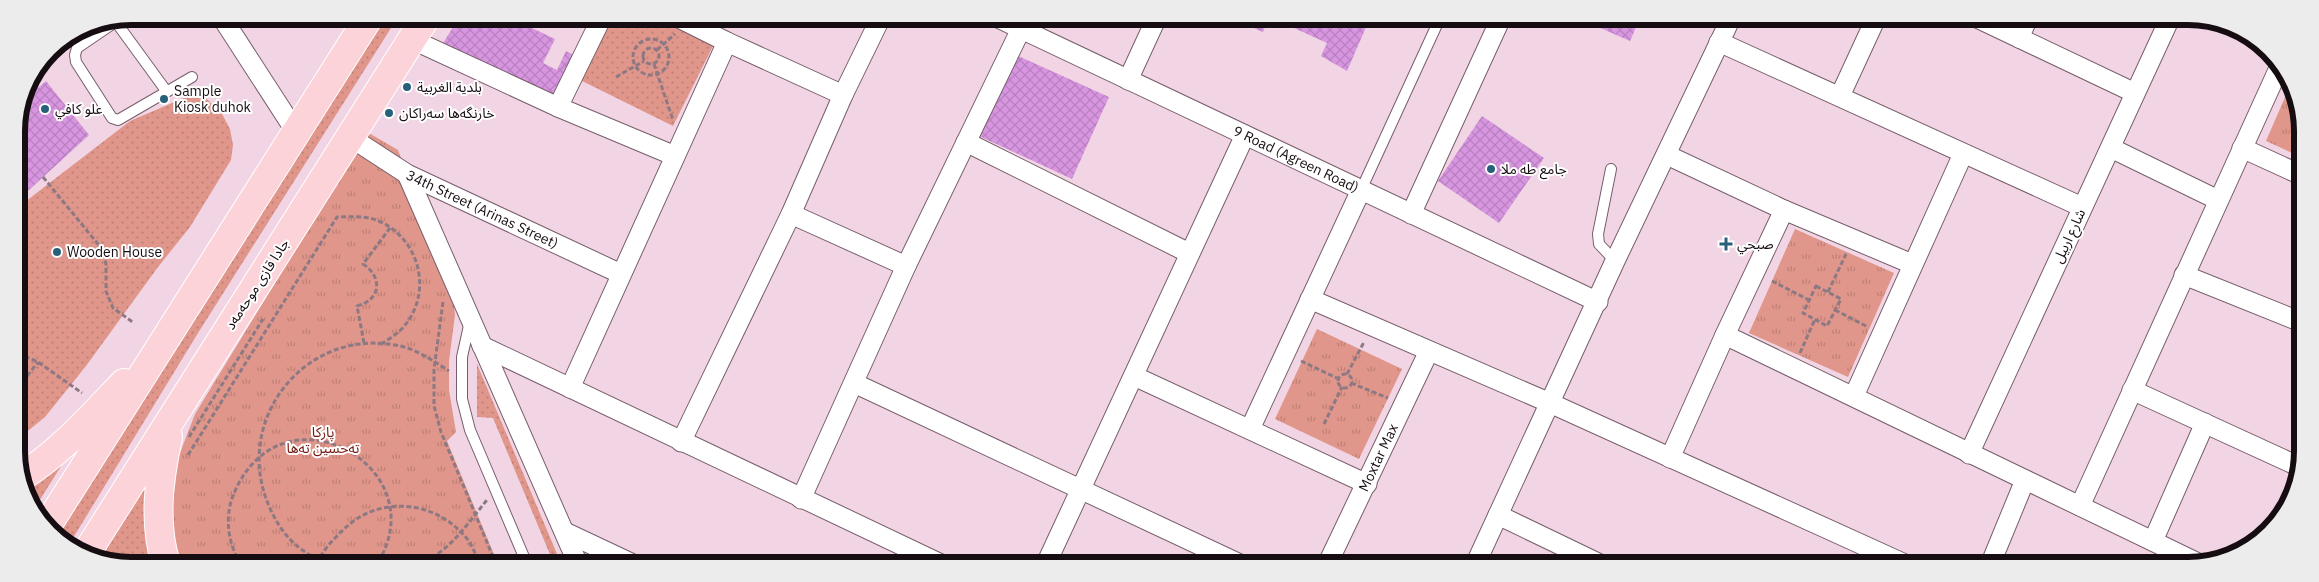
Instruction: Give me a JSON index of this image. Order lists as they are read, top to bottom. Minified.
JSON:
{"streets":{"main road":["جادا قازی موحەمەد"],"street":["9 Road (Agreen Road)","34th Street (Arinas Street)","شارع اربيل","Moxtar Max"]},"crossings":[["34th Street (Arinas Street)","جادا قازی موحەمەد"]],"parks":["پارکا تەحسین تەها"],"places":{"other":["بلدية الغربية","Sample Kiosk duhok","علو كافي","خارنگەها سەراکان","جامع طه ملا","Wooden House"],"health":["صبحي"]}}
